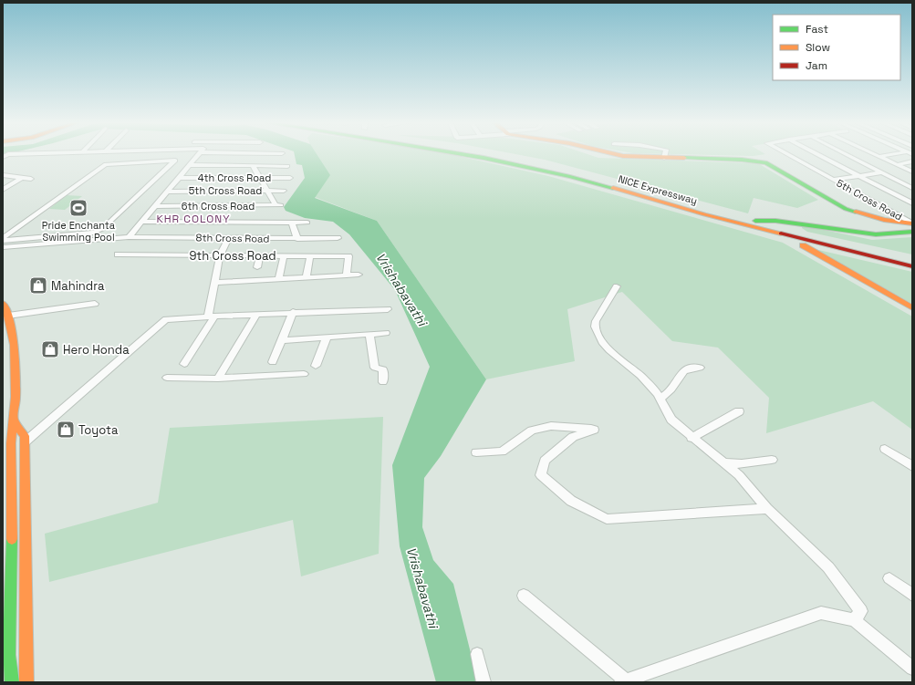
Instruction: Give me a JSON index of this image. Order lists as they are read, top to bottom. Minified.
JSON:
{"streets":{"main road":["NICE Expressway"],"street":["4th Cross Road","5th Cross Road","6th Cross Road","8th Cross Road","9th Cross Road"]},"crossings":[["5th Cross Road","6th Cross Road"]],"districts":["KHR COLONY"],"water":["Vrishabavathi"],"places":{"sports":["Pride Enchanta Swimming Pool"],"shop":["Mahindra","Hero Honda","Toyota"]},"legend":["Fast","Slow","Jam"]}
